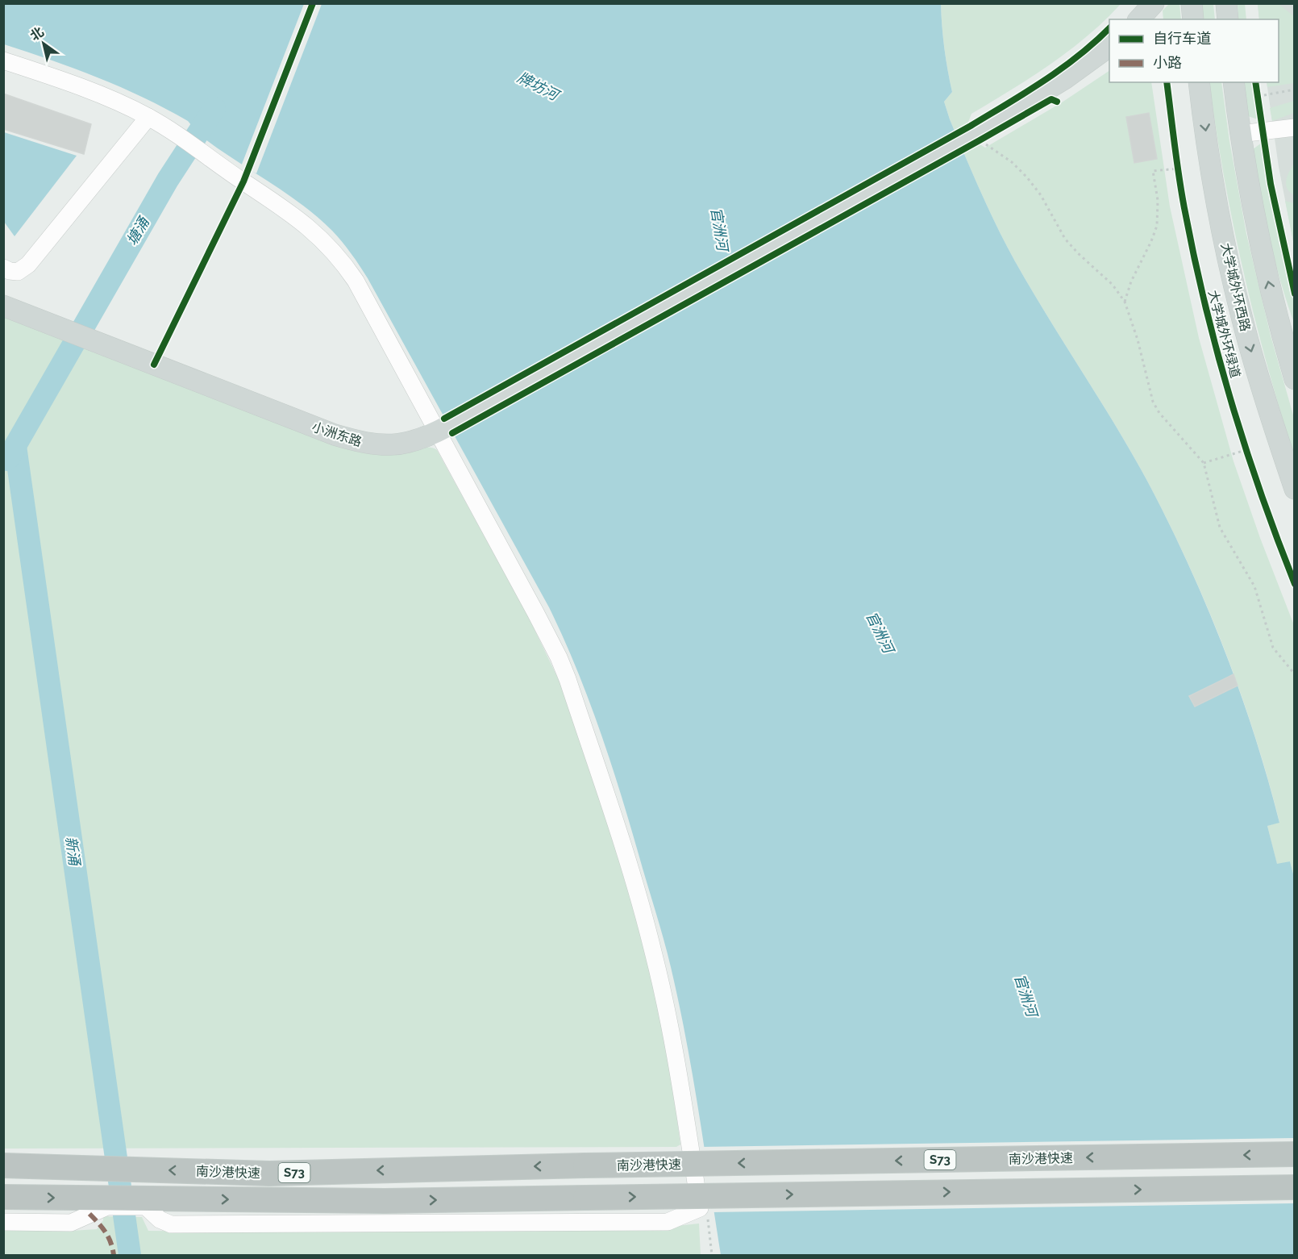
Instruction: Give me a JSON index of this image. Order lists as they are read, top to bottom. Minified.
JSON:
{"streets":{"highway":["南沙港快速","S73"],"main road":["大学城外环西路","小洲东路"],"cycle path":["大学城外环绿道"]},"water":["牌坊河","官洲河","塘涌","新涌"],"legend":["自行车道","小路"],"north":"top left"}
